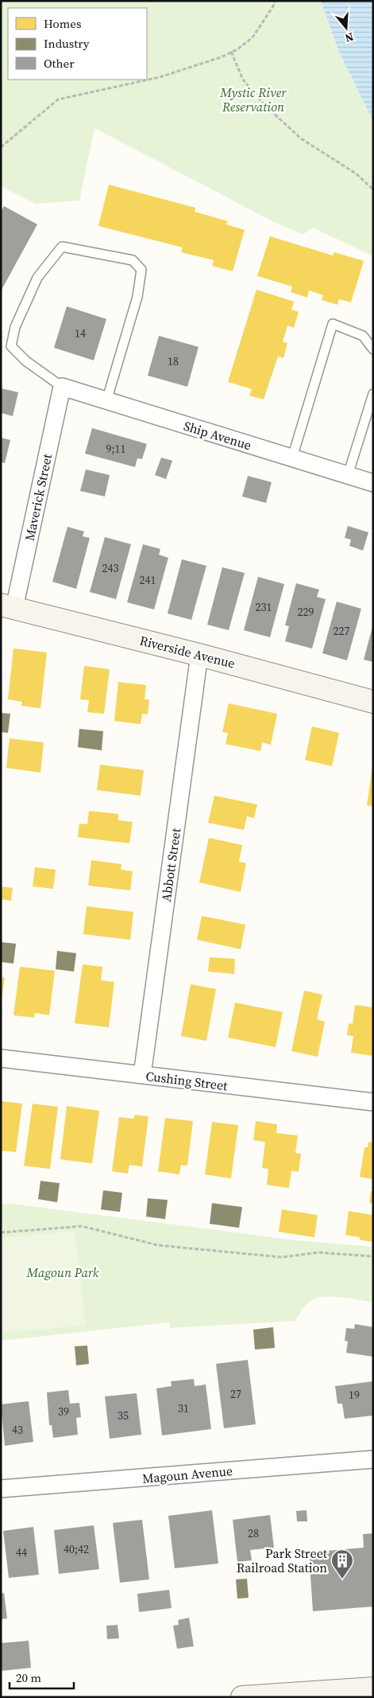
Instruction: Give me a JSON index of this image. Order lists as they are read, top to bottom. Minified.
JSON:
{"streets":{"main road":["Riverside Avenue"],"street":["Ship Avenue","Maverick Street","Abbott Street","Cushing Street","Magoun Avenue"]},"crossings":[["Ship Avenue","Maverick Street"],["Maverick Street","Riverside Avenue"],["Riverside Avenue","Abbott Street"],["Abbott Street","Cushing Street"]],"parks":["Mystic River Reservation","Magoun Park"],"places":{"building":["Park Street Railroad Station"]},"house_numbers":["14","18","9;11","243","241","231","229","227","27","19","31","39","35","43","28","40;42","44"],"legend":["Homes","Industry","Other"],"scale_bar":"20 m","north":"bottom"}
